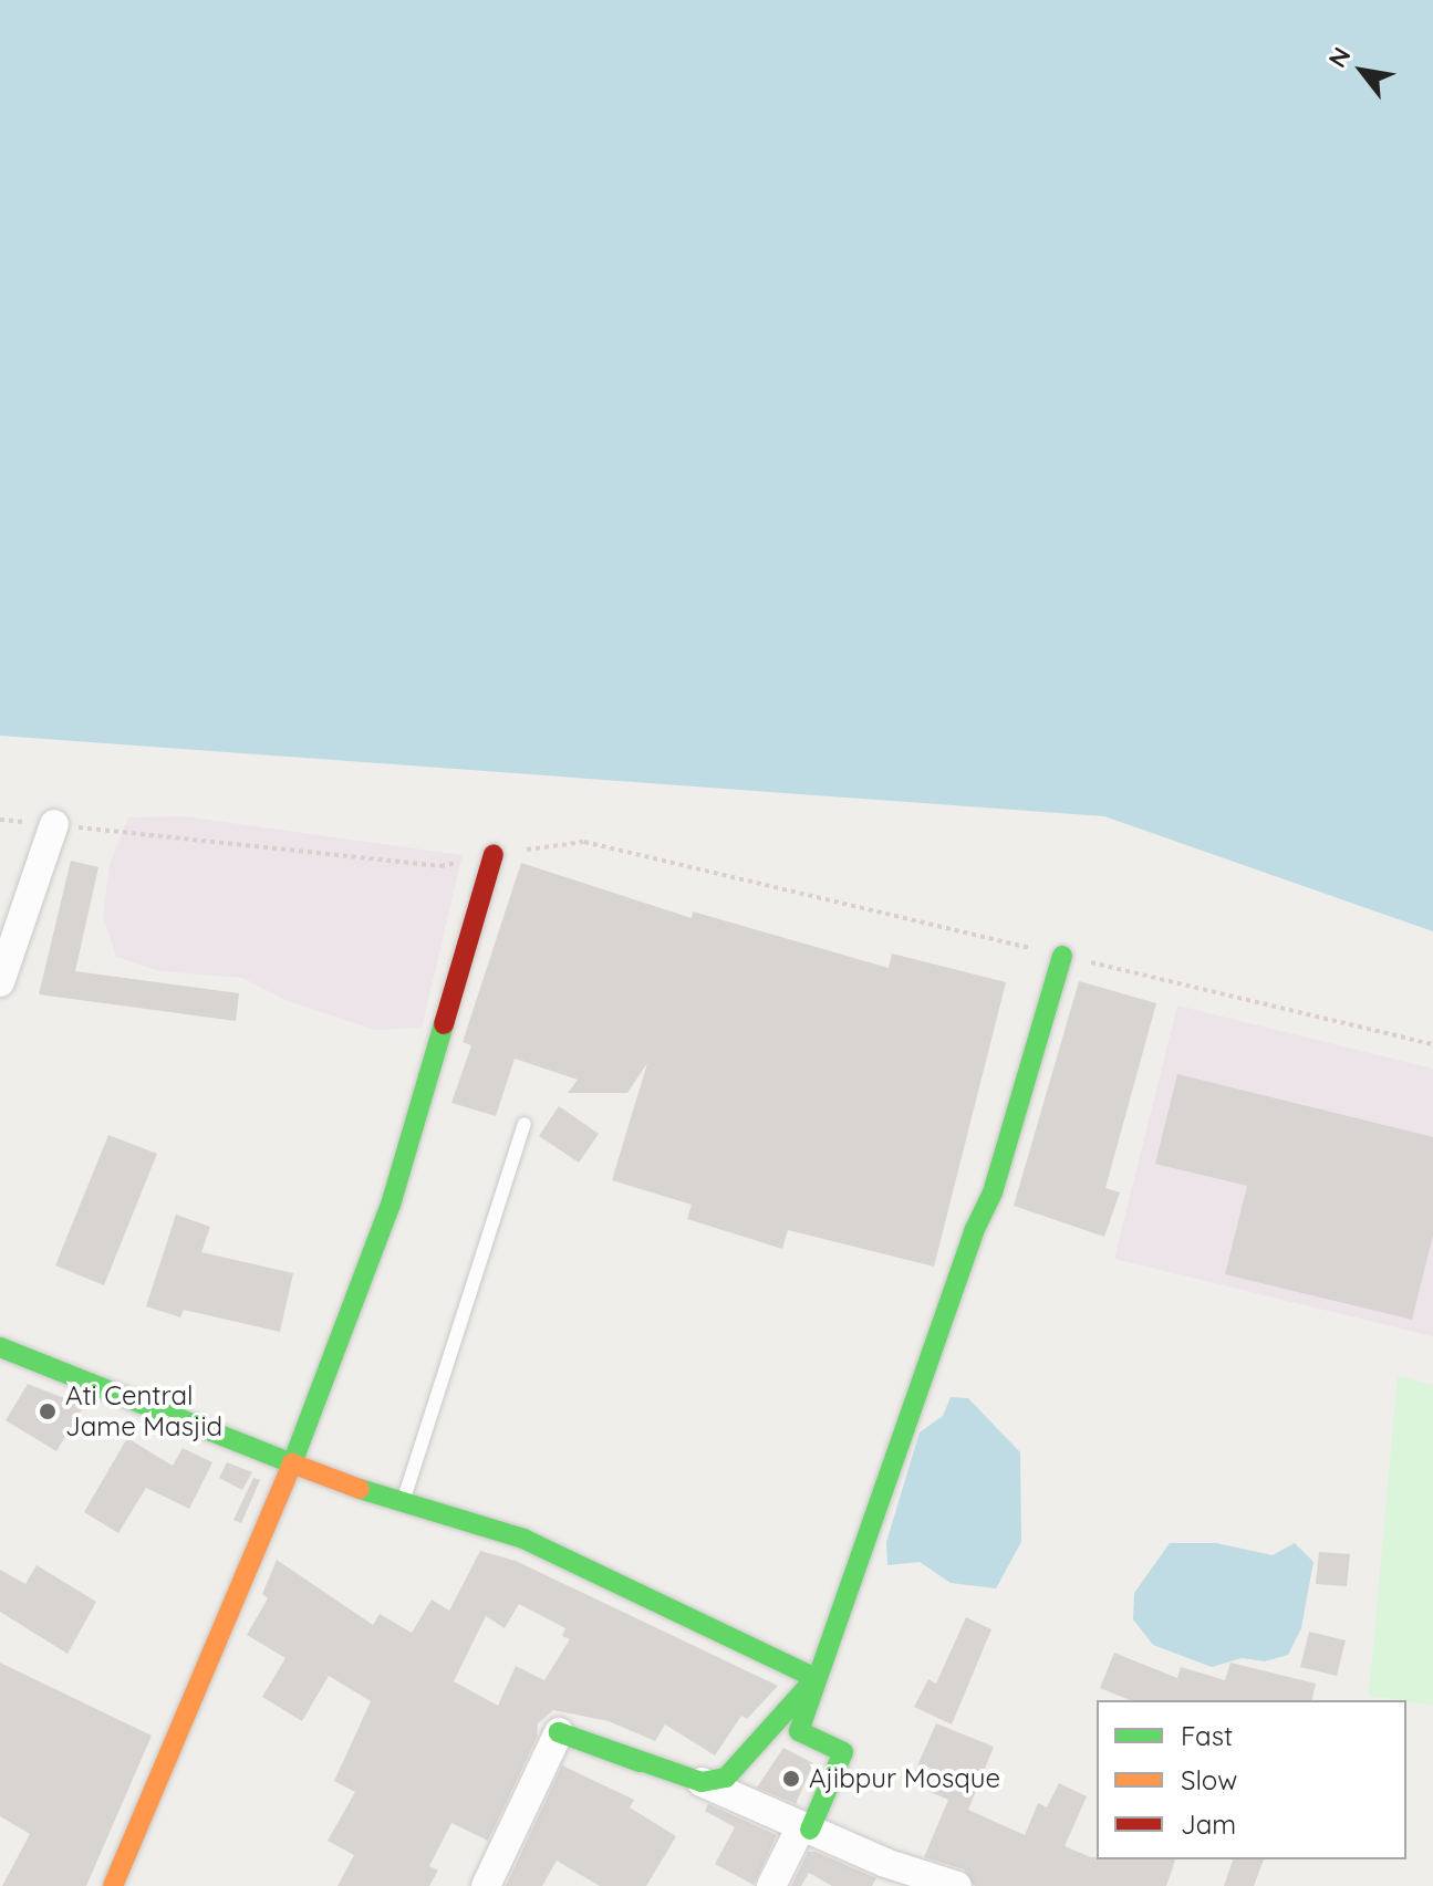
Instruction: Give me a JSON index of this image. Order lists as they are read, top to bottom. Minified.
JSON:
{"places":["Ati Central Jame Masjid","Ajibpur Mosque"],"legend":["Fast","Slow","Jam"],"north":"top left"}
